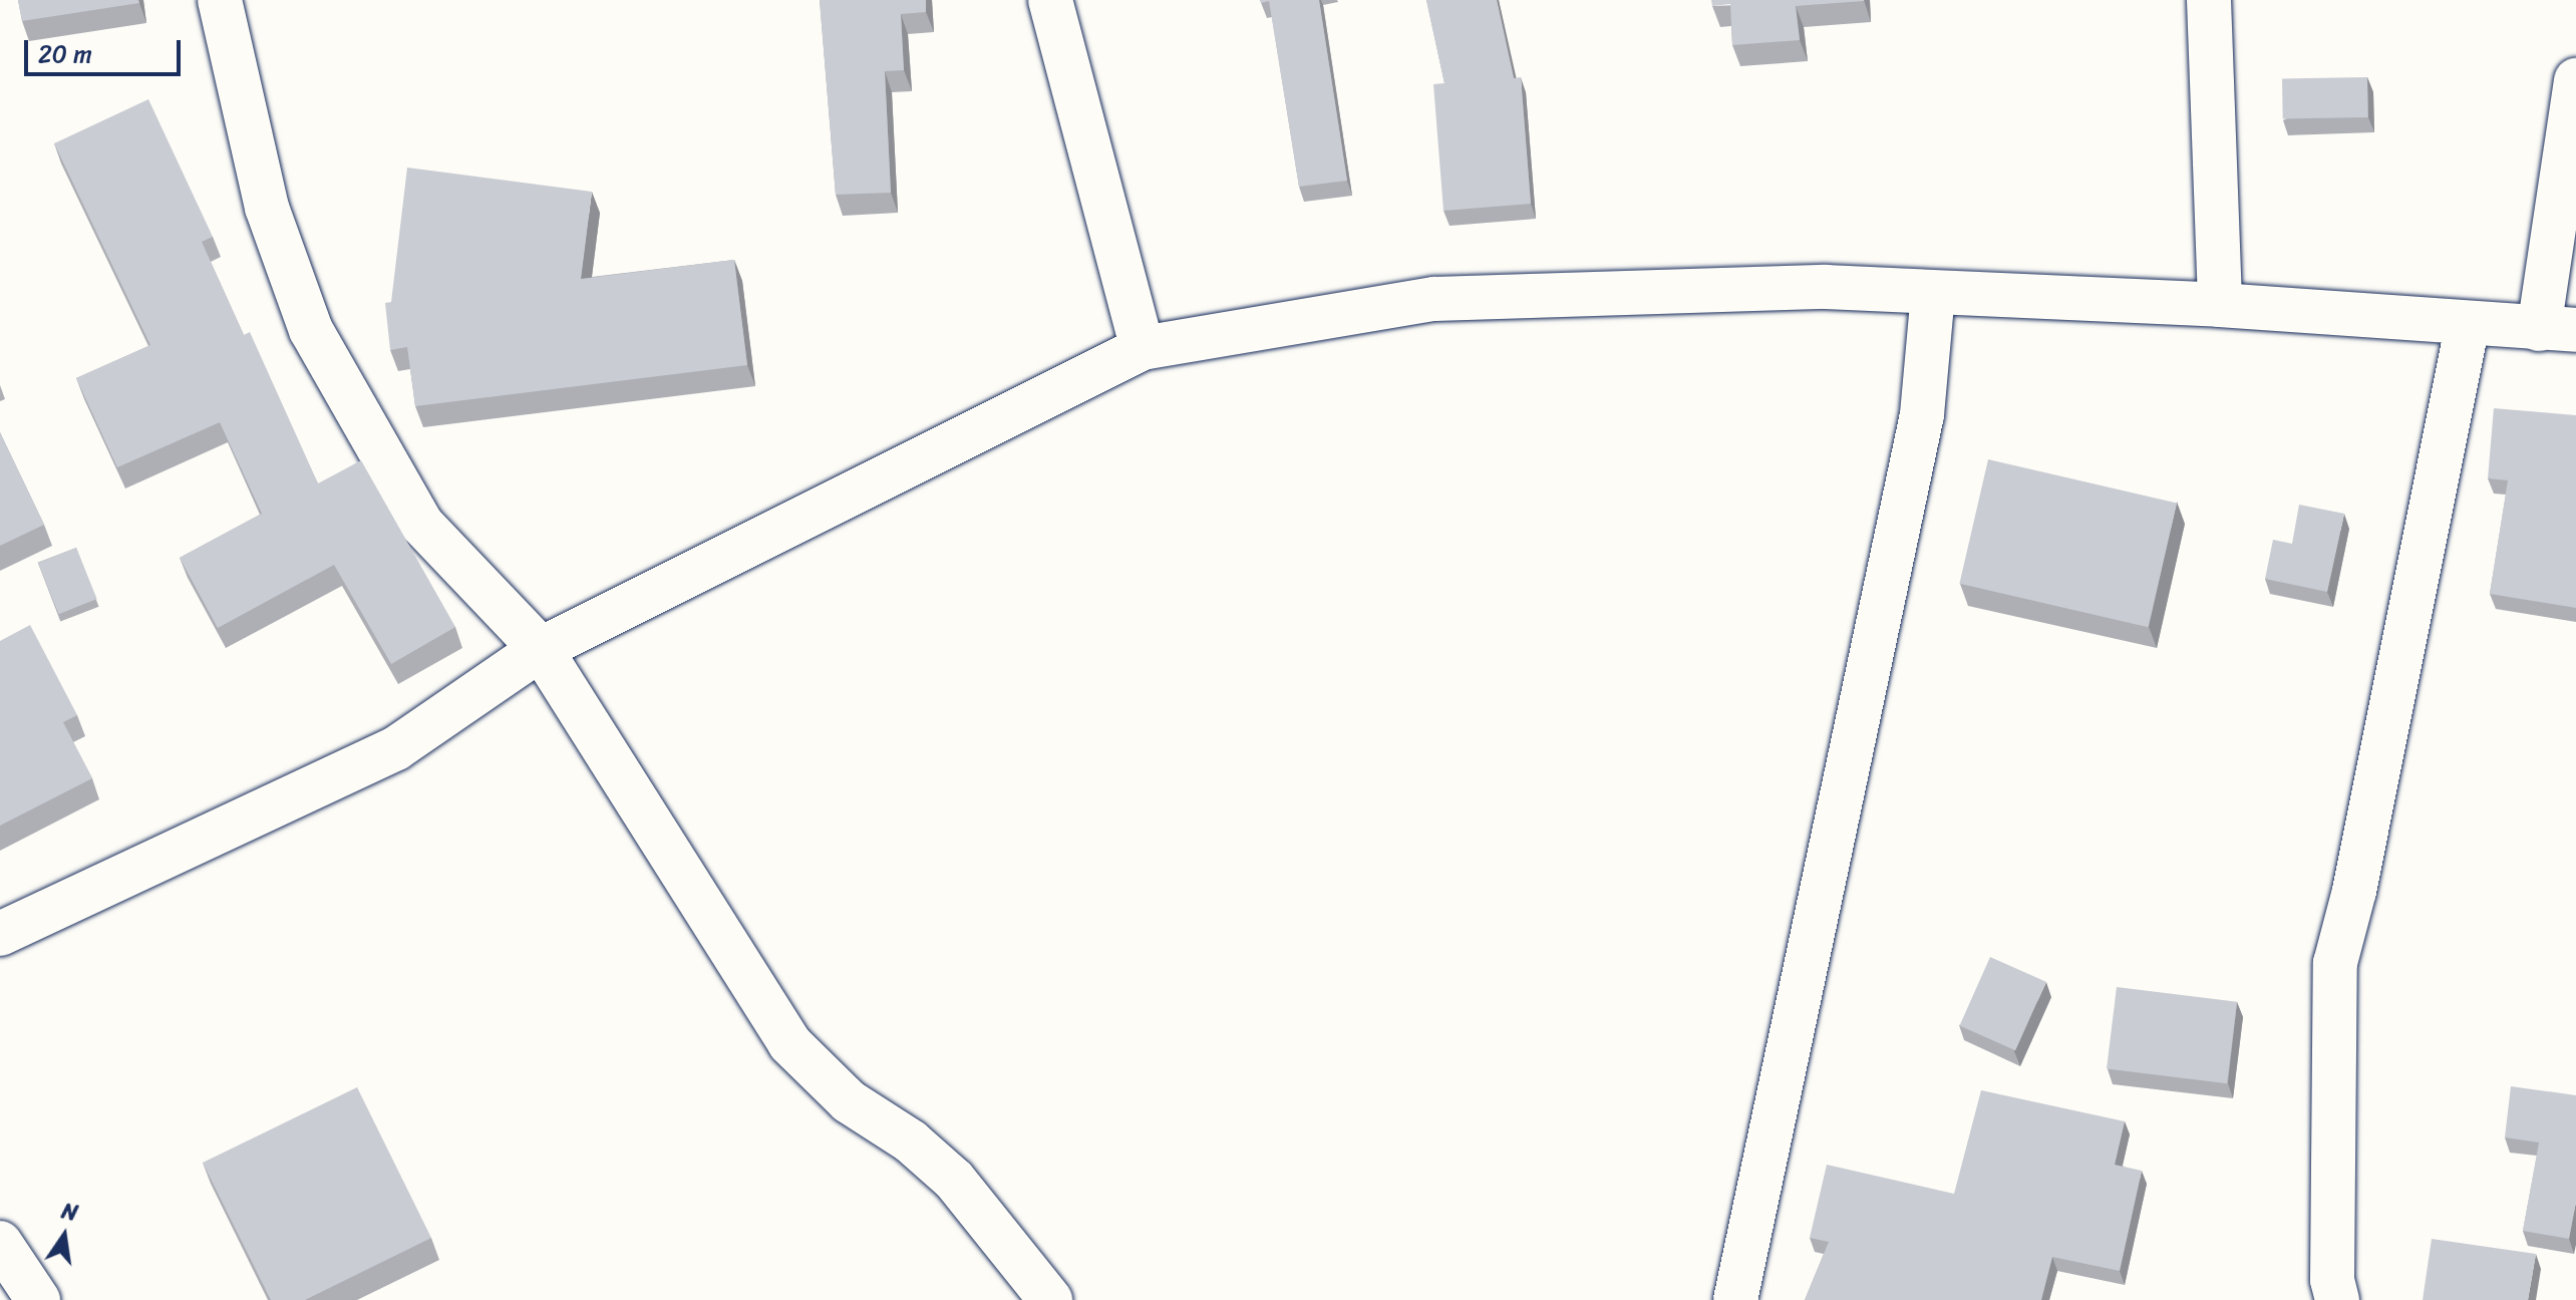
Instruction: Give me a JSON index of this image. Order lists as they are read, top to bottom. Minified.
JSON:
{"scale_bar":"20 m","north":"top"}
